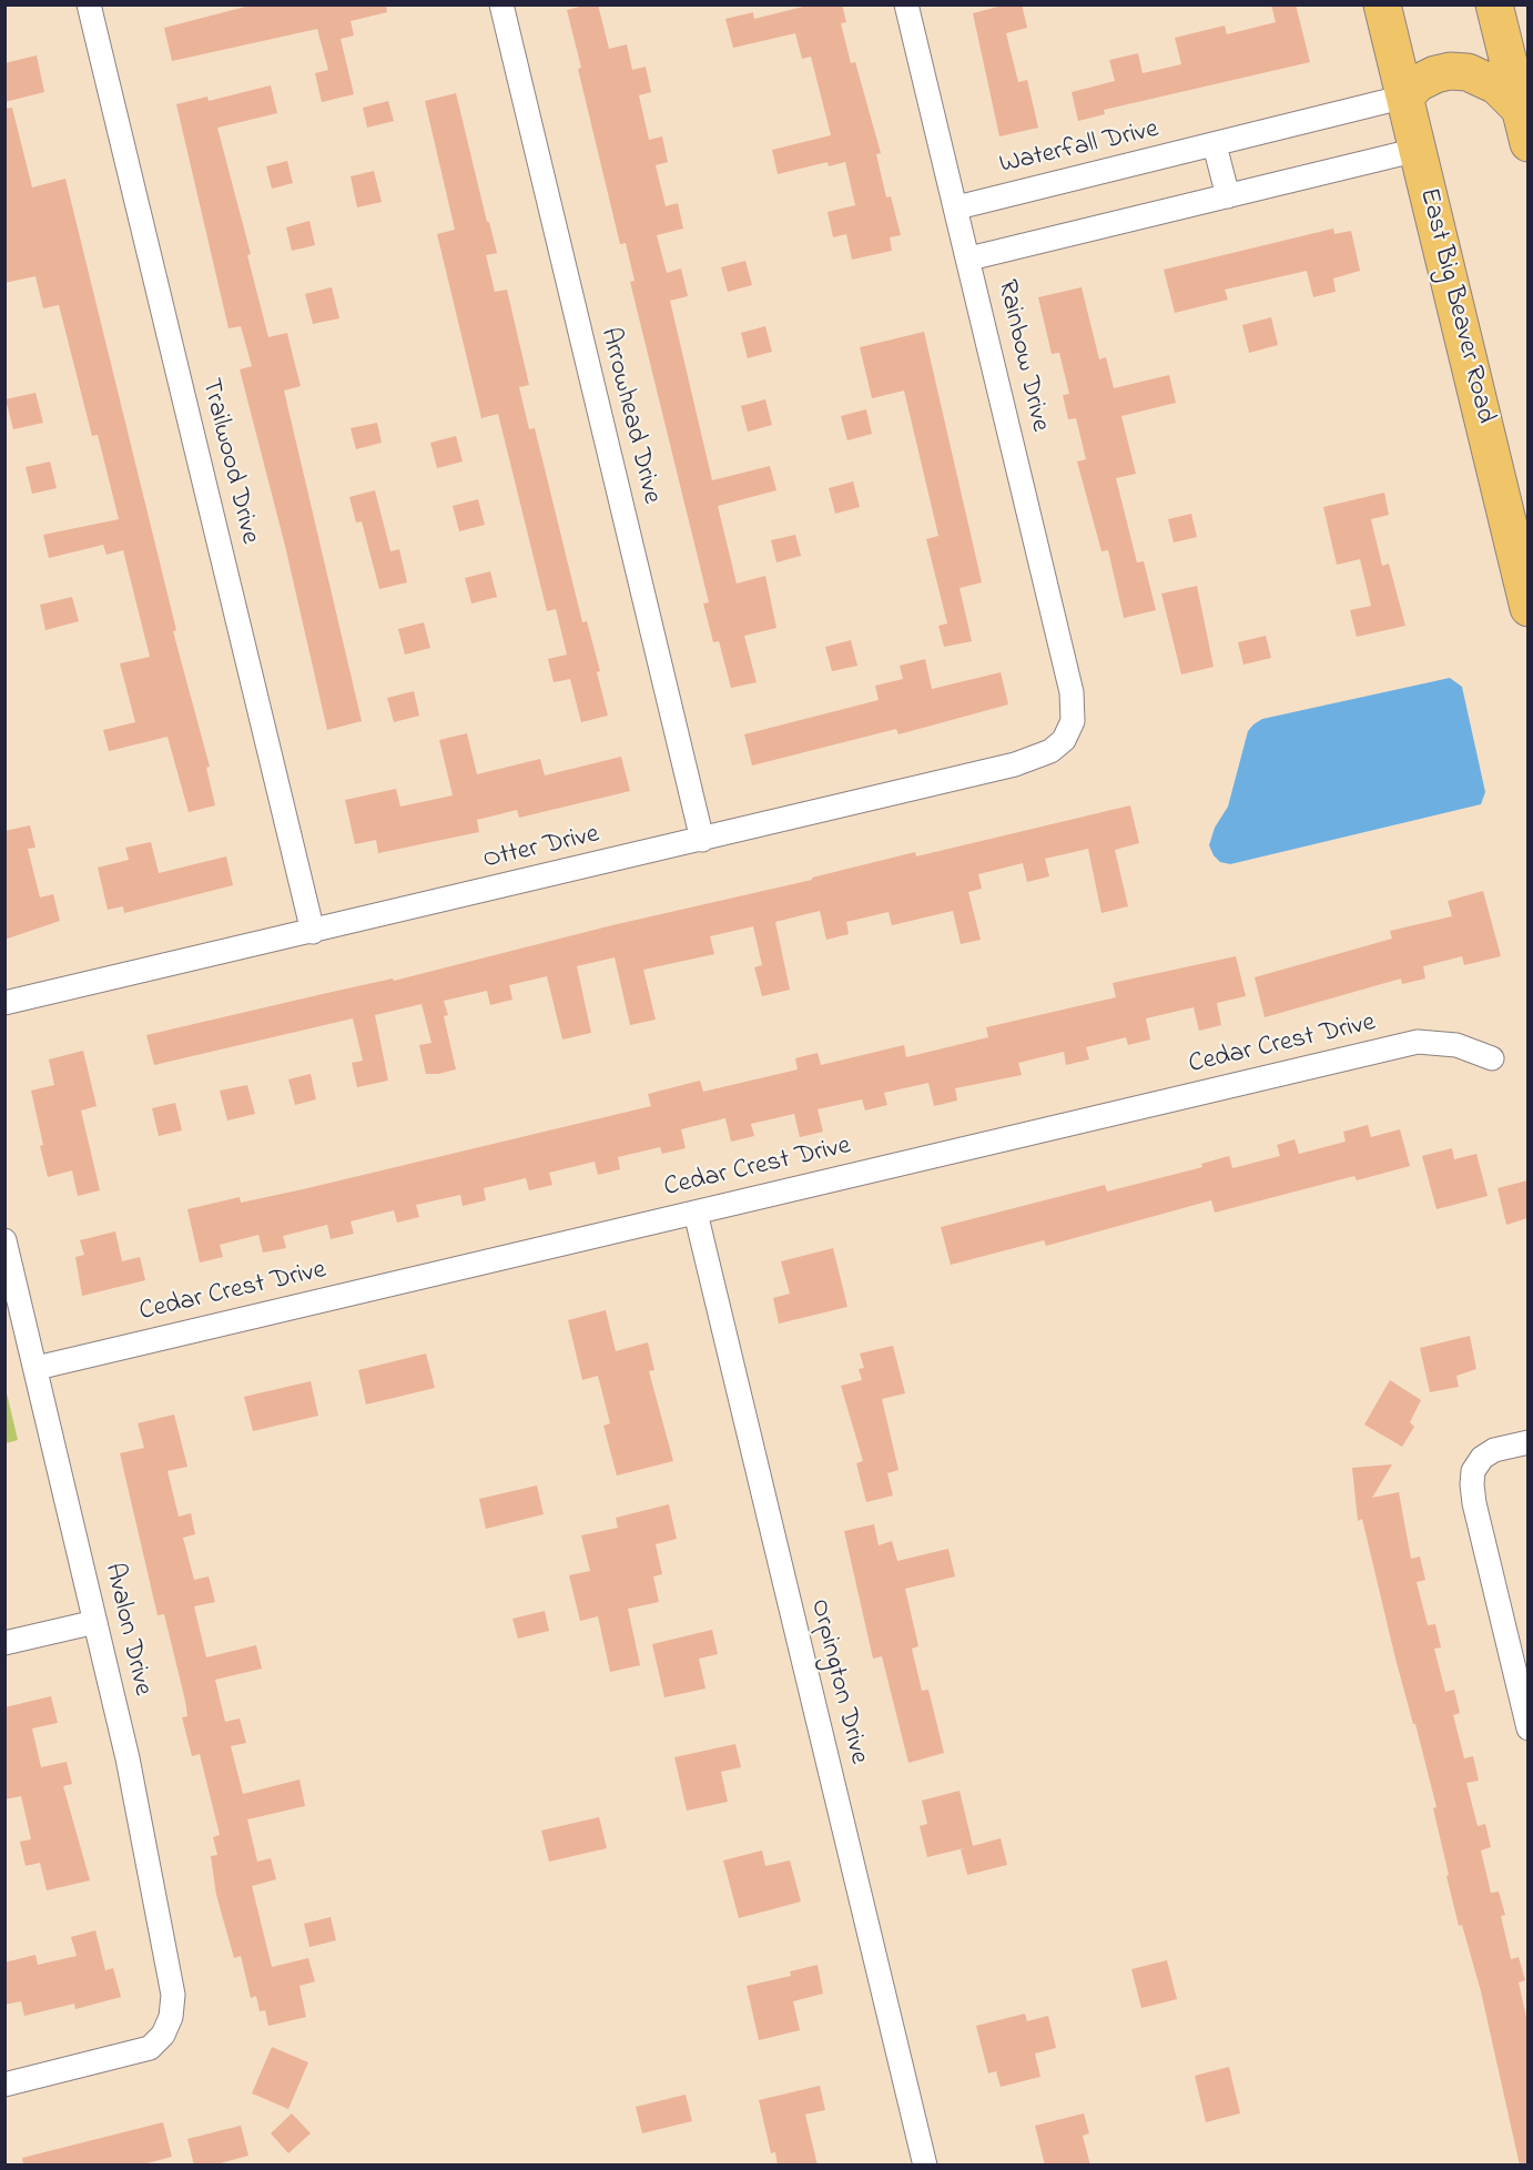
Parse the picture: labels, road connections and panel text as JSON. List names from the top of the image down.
{
  "streets": {
    "main road": ["East Big Beaver Road"],
    "street": [
      "Waterfall Drive",
      "Rainbow Drive",
      "Arrowhead Drive",
      "Trailwood Drive",
      "Otter Drive",
      "Cedar Crest Drive",
      "Avalon Drive",
      "Orpington Drive"
    ]
  },
  "crossings": [
    ["Waterfall Drive", "East Big Beaver Road"],
    ["Waterfall Drive", "Rainbow Drive"],
    ["Rainbow Drive", "Otter Drive"],
    ["Arrowhead Drive", "Otter Drive"],
    ["Trailwood Drive", "Otter Drive"],
    ["Cedar Crest Drive", "Avalon Drive"],
    ["Cedar Crest Drive", "Orpington Drive"]
  ]
}
